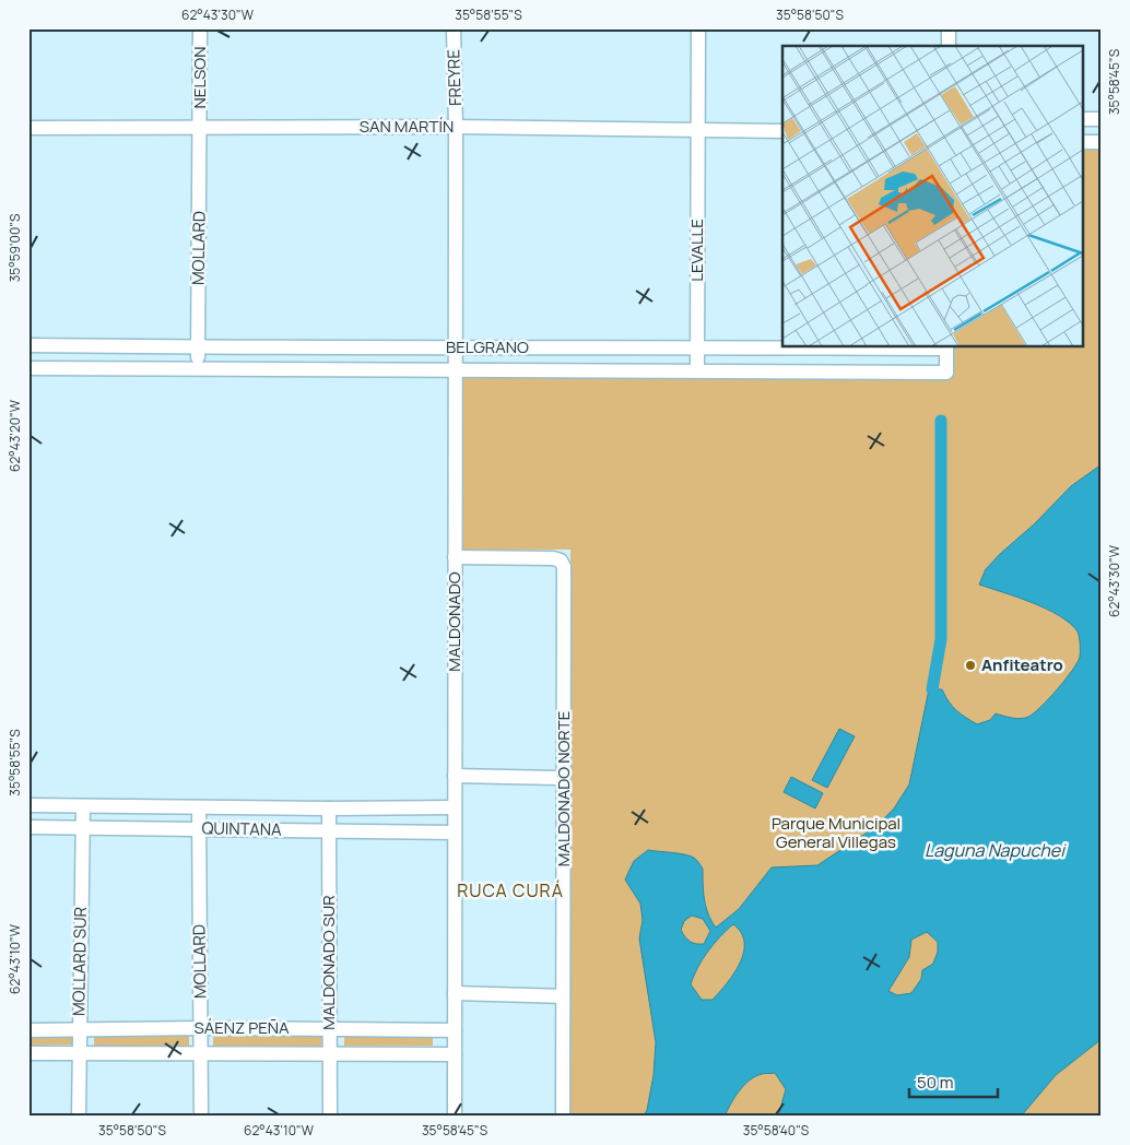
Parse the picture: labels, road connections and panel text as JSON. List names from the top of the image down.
{
  "streets": {
    "street": [
      "NELSON",
      "FREYRE",
      "SAN MARTÍN",
      "MOLLARD",
      "LEVALLE",
      "BELGRANO",
      "MALDONADO",
      "MALDONADO NORTE",
      "QUINTANA",
      "MOLLARD SUR",
      "MALDONADO SUR",
      "SÁENZ PEÑA"
    ]
  },
  "crossings": [
    ["NELSON", "SAN MARTÍN"],
    ["NELSON", "MOLLARD"],
    ["FREYRE", "SAN MARTÍN"],
    ["FREYRE", "MALDONADO"],
    ["SAN MARTÍN", "MOLLARD"],
    ["SAN MARTÍN", "LEVALLE"],
    ["SAN MARTÍN", "MALDONADO"],
    ["MOLLARD", "BELGRANO"],
    ["MOLLARD", "QUINTANA"],
    ["MOLLARD", "SÁENZ PEÑA"],
    ["LEVALLE", "BELGRANO"],
    ["BELGRANO", "MALDONADO"],
    ["MALDONADO", "MALDONADO NORTE"],
    ["MALDONADO", "QUINTANA"],
    ["MALDONADO", "SÁENZ PEÑA"],
    ["QUINTANA", "MOLLARD SUR"],
    ["QUINTANA", "MALDONADO SUR"],
    ["MOLLARD SUR", "SÁENZ PEÑA"],
    ["MALDONADO SUR", "SÁENZ PEÑA"]
  ],
  "districts": ["RUCA CURÁ"],
  "water": ["Laguna Napuchei"],
  "parks": ["Parque Municipal General Villegas"],
  "places": ["Anfiteatro"],
  "scale_bar": "50 m",
  "coordinates": [
    "62°43'30\"W",
    "35°58'55\"S",
    "35°58'50\"S",
    "35°58'45\"S",
    "35°59'00\"S",
    "62°43'20\"W",
    "62°43'10\"W",
    "35°58'40\"S"
  ]
}
